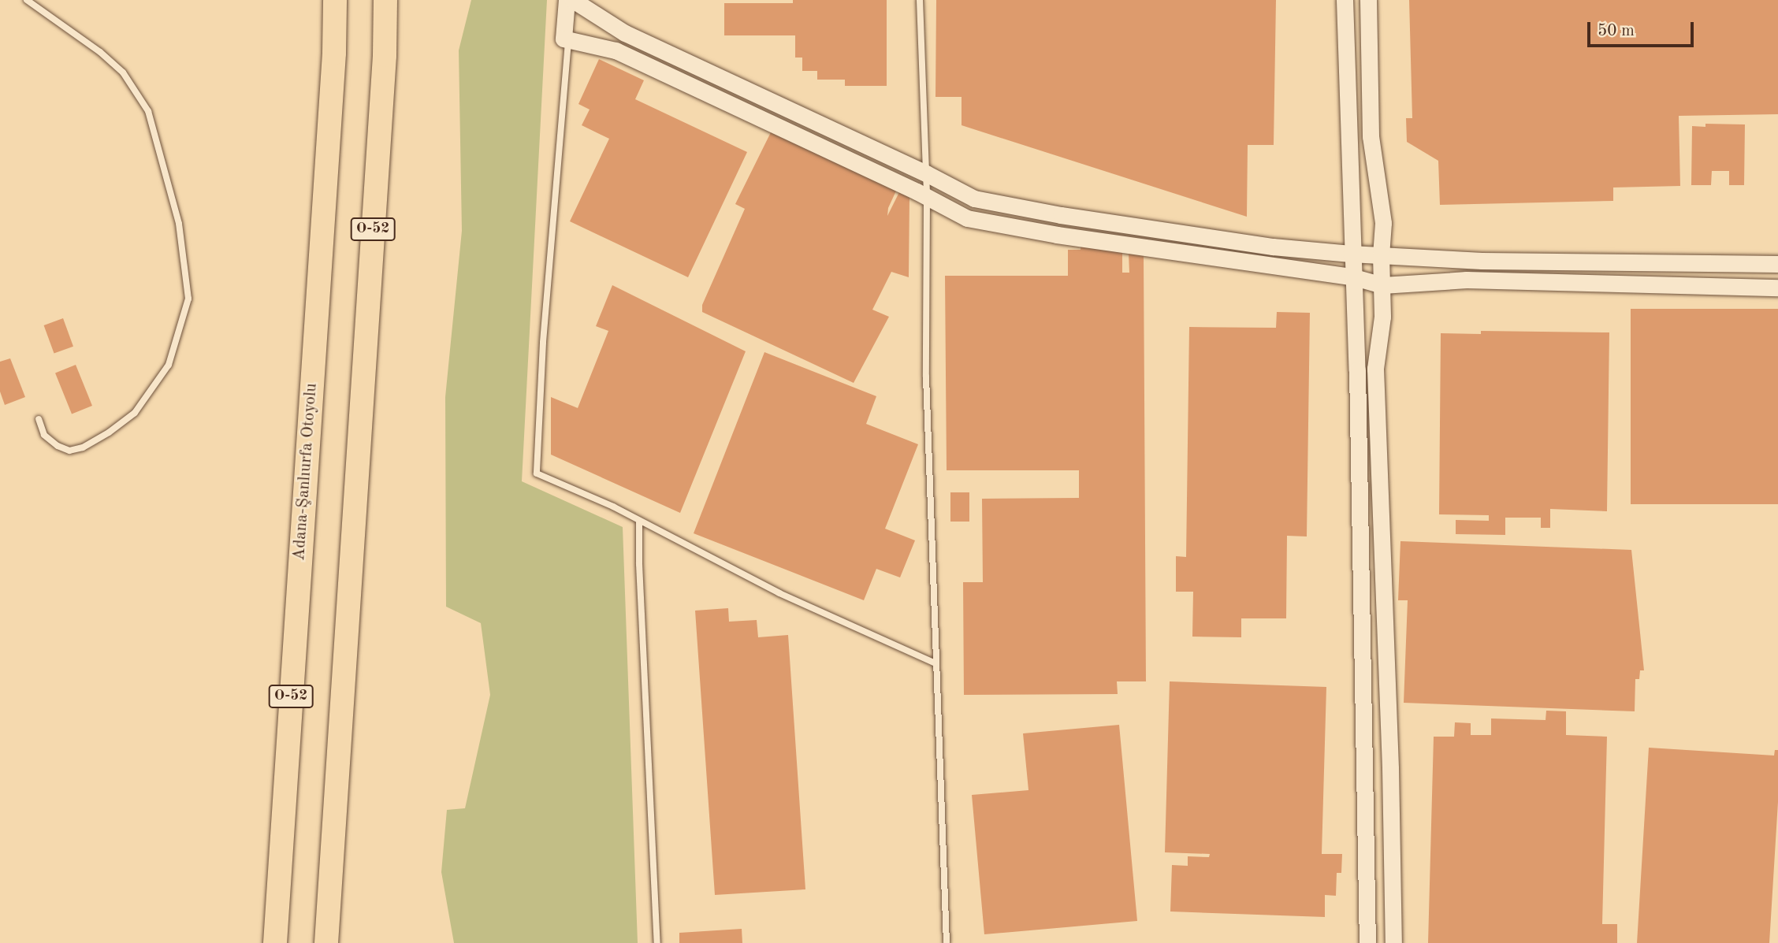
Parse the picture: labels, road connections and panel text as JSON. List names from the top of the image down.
{
  "streets": {
    "highway": ["O-52", "Adana-Şanlıurfa Otoyolu"]
  },
  "scale_bar": "50 m"
}
